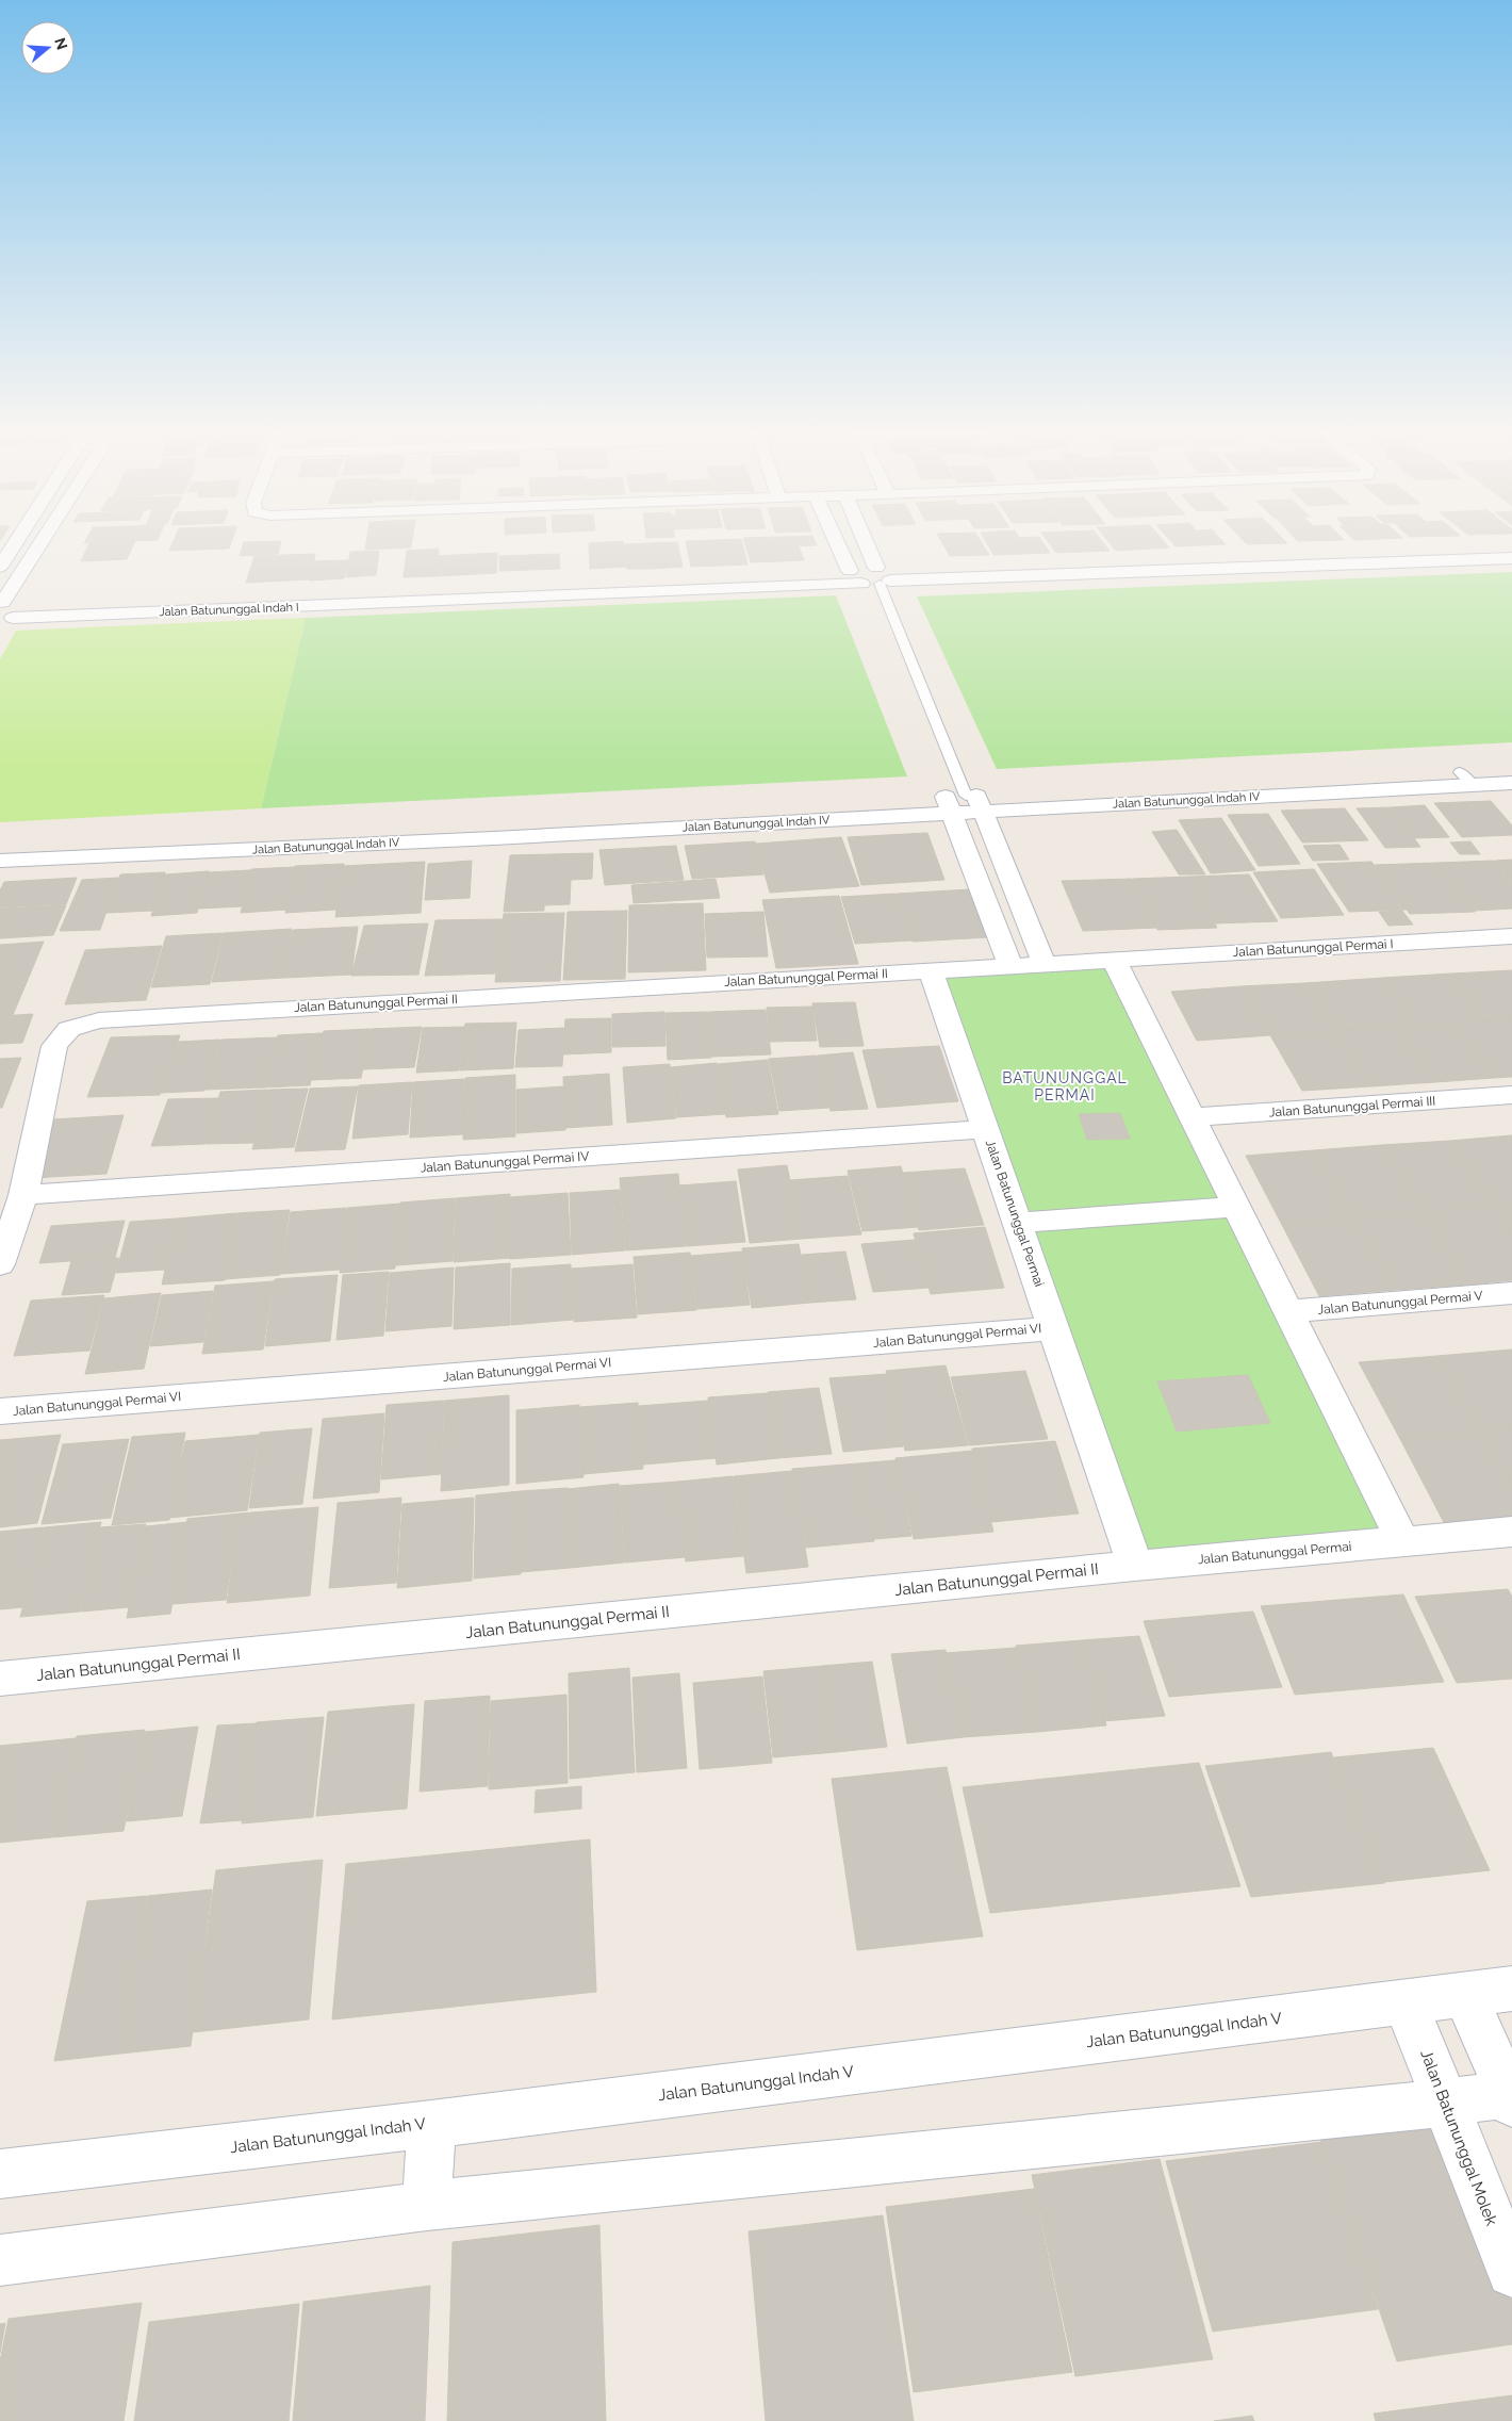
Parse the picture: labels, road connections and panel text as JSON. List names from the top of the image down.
{
  "streets": {
    "street": [
      "Jalan Batununggal Indah I",
      "Jalan Batununggal Indah IV",
      "Jalan Batununggal Permai I",
      "Jalan Batununggal Permai II",
      "Jalan Batununggal Permai III",
      "Jalan Batununggal Permai IV",
      "Jalan Batununggal Permai",
      "Jalan Batununggal Permai V",
      "Jalan Batununggal Permai VI",
      "Jalan Batununggal Indah V",
      "Jalan Batununggal Molek"
    ]
  },
  "crossings": [
    ["Jalan Batununggal Permai II", "Jalan Batununggal Permai IV"],
    ["Jalan Batununggal Permai II", "Jalan Batununggal Permai"],
    ["Jalan Batununggal Permai IV", "Jalan Batununggal Permai"],
    ["Jalan Batununggal Permai", "Jalan Batununggal Permai VI"],
    ["Jalan Batununggal Indah V", "Jalan Batununggal Molek"]
  ],
  "districts": ["BATUNUNGGAL PERMAI"],
  "north": "right"
}
